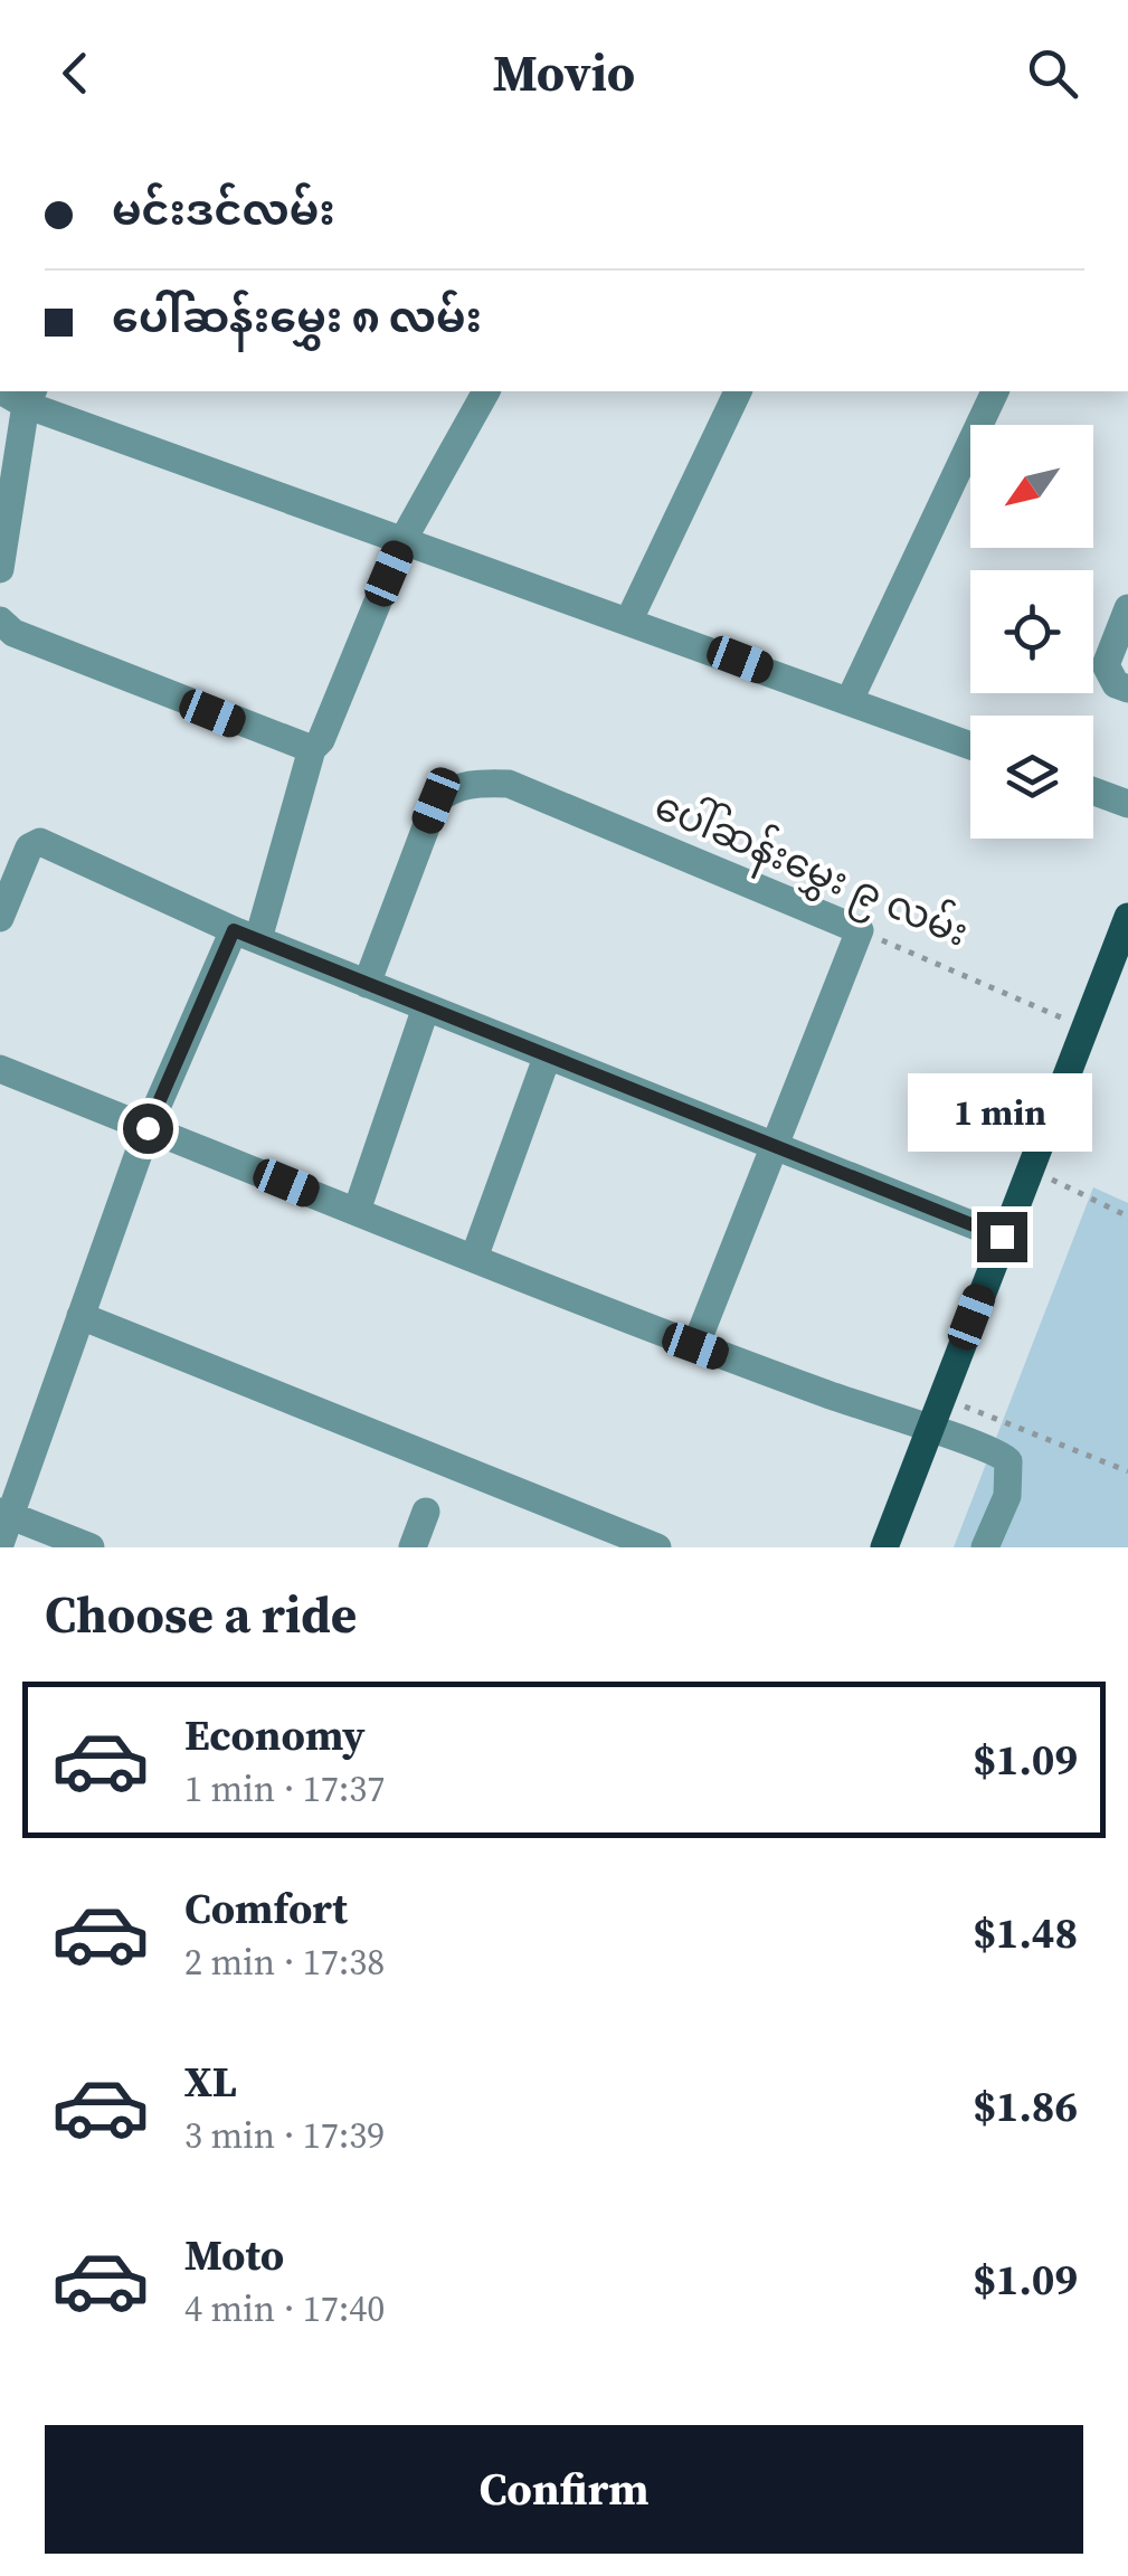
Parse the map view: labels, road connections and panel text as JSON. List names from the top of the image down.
{
  "streets": {
    "street": ["ပေါ်ဆန်းမွှေး ၉ လမ်း"]
  },
  "north": "bottom left",
  "page": {
    "header": "Movio",
    "banner": ["မင်းဒင်လမ်း", "ပေါ်ဆန်းမွှေး ၈ လမ်း"],
    "bubble": "1 min",
    "heading": "Choose a ride",
    "list": [
      {
        "name": "Economy",
        "note": "1 min · 17:37",
        "value": "$1.09"
      },
      {
        "name": "Comfort",
        "note": "2 min · 17:38",
        "value": "$1.48"
      },
      {
        "name": "XL",
        "note": "3 min · 17:39",
        "value": "$1.86"
      },
      {
        "name": "Moto",
        "note": "4 min · 17:40",
        "value": "$1.09"
      }
    ],
    "buttons": "Confirm"
  }
}
